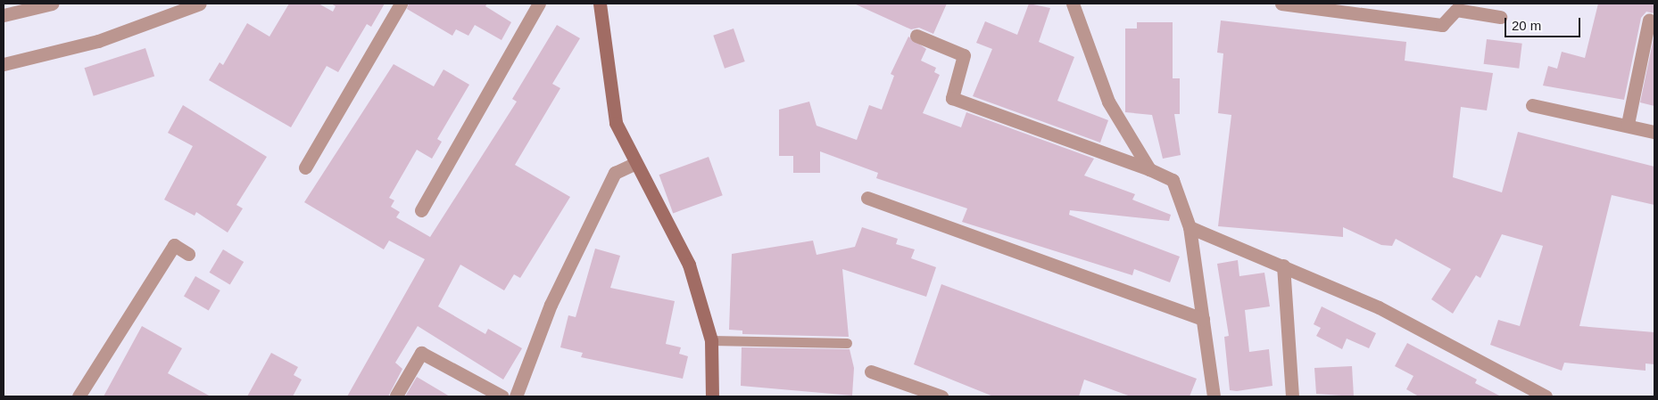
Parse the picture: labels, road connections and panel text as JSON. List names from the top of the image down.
{
  "scale_bar": "20 m"
}
